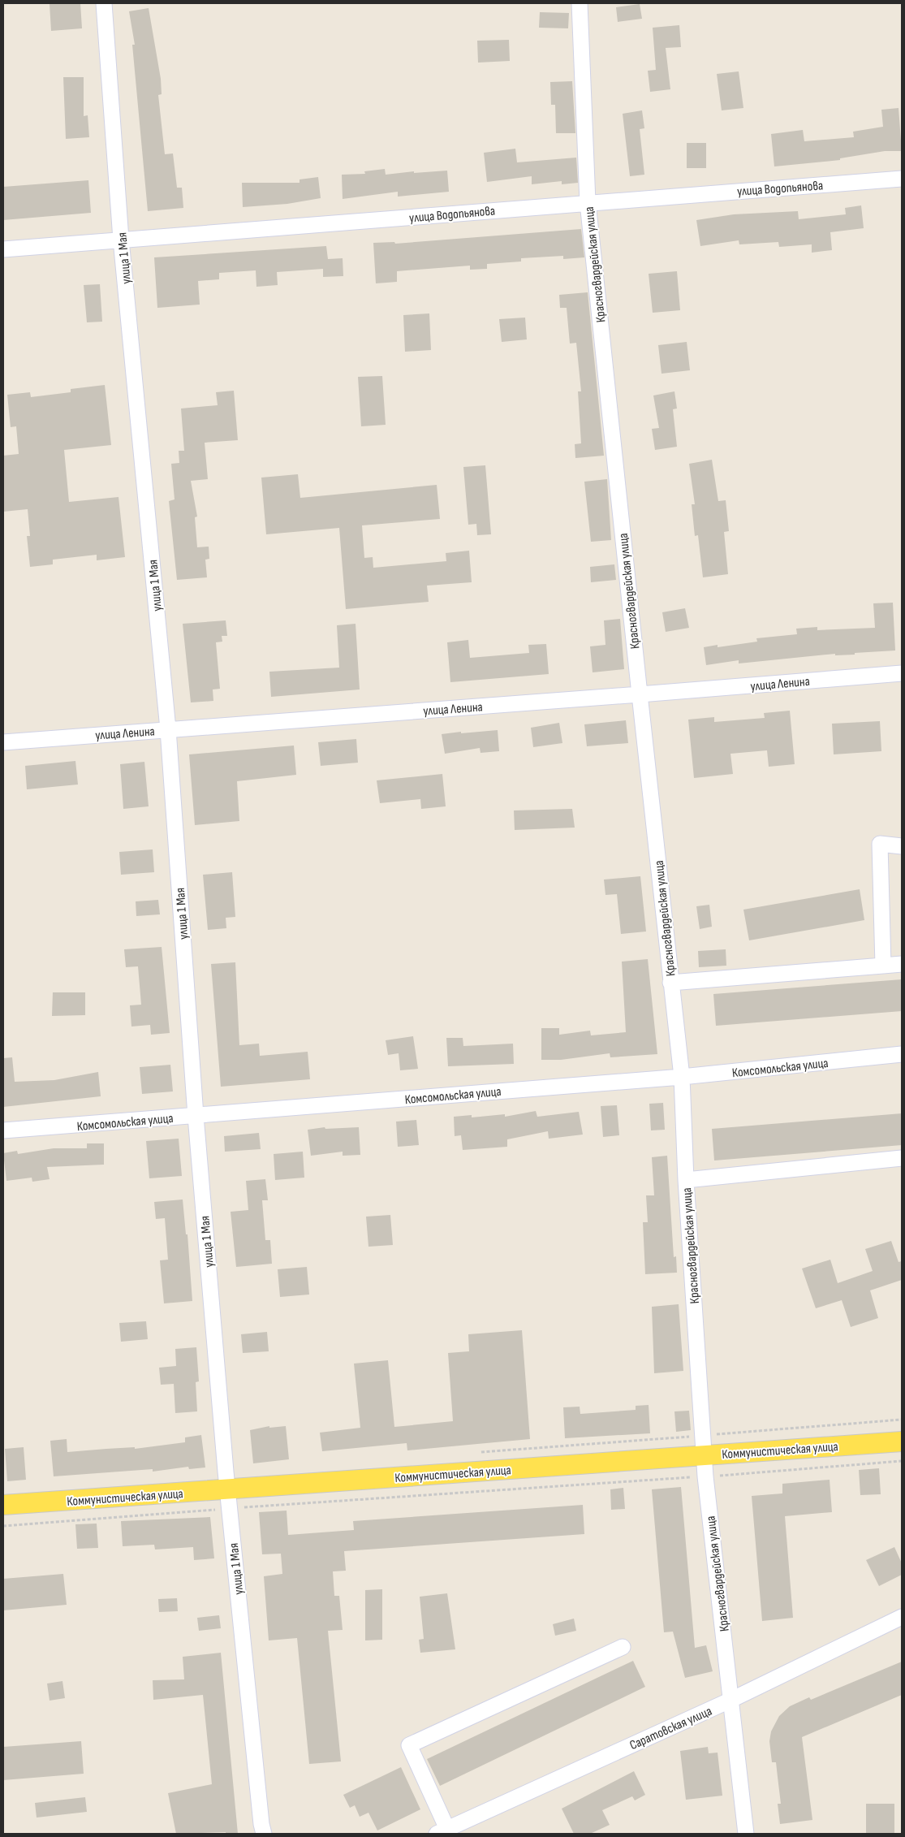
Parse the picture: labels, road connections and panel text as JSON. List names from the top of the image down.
{
  "streets": {
    "main road": ["Коммунистическая улица"],
    "street": [
      "улица Водопьянова",
      "улица 1 Мая",
      "Красногвардейская улица",
      "улица Ленина",
      "Комсомольская улица",
      "Саратовская улица"
    ]
  },
  "crossings": [
    ["улица Водопьянова", "улица 1 Мая"],
    ["улица Водопьянова", "Красногвардейская улица"],
    ["улица 1 Мая", "улица Ленина"],
    ["улица 1 Мая", "Комсомольская улица"],
    ["улица 1 Мая", "Коммунистическая улица"],
    ["Красногвардейская улица", "улица Ленина"],
    ["Красногвардейская улица", "Комсомольская улица"],
    ["Красногвардейская улица", "Коммунистическая улица"],
    ["Красногвардейская улица", "Саратовская улица"]
  ]
}
